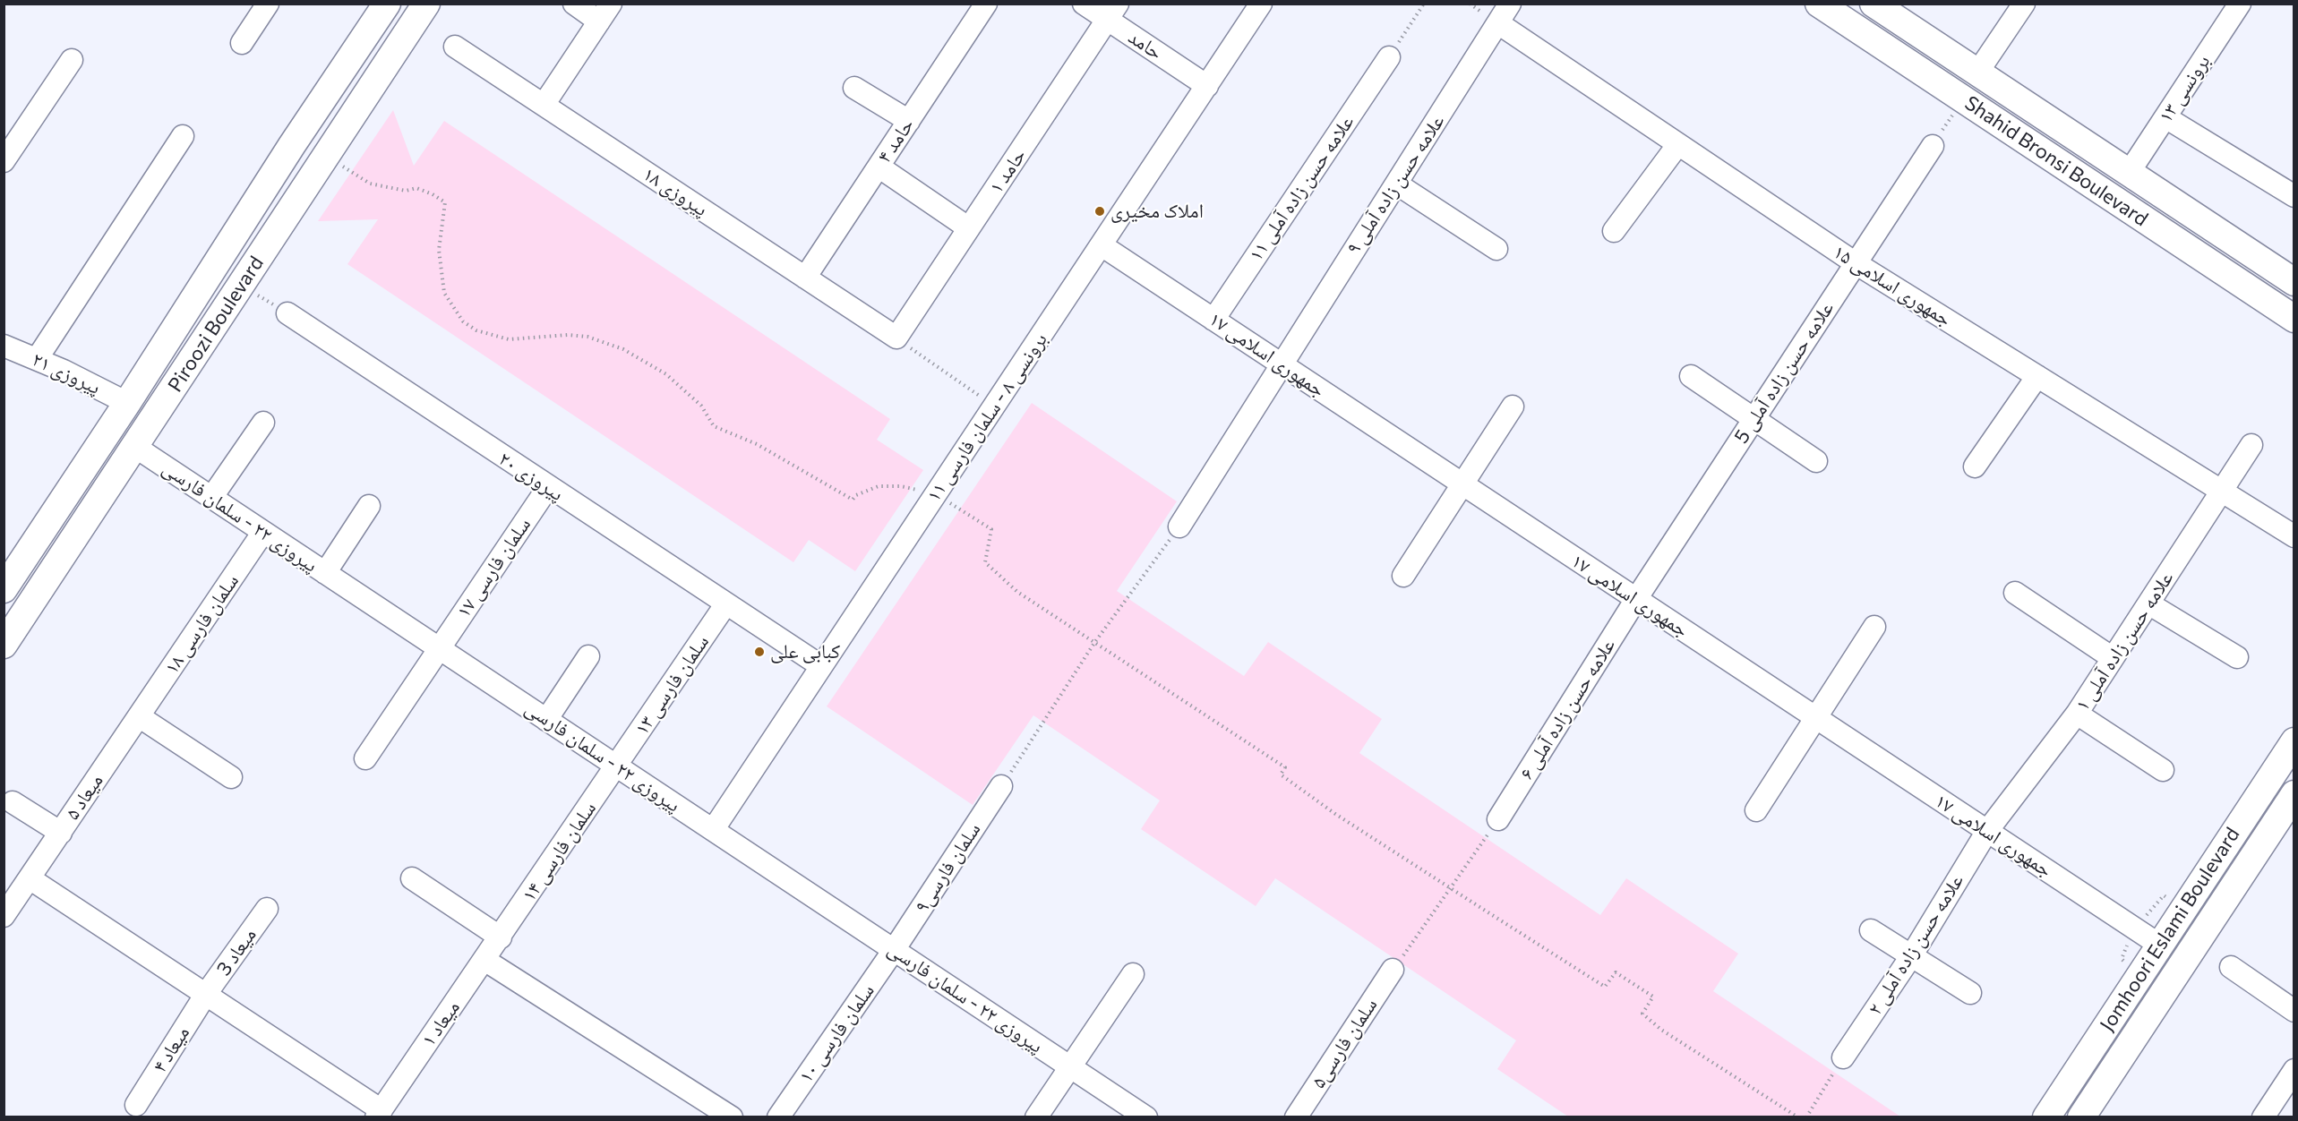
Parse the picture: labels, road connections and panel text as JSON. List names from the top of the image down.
{
  "streets": {
    "street": [
      "حامد",
      "برونسی ۱۳",
      "حامد ۴",
      "Shahid Bronsi Boulevard",
      "حامد ۱",
      "علامه حسن زاده آملی ۹",
      "علامه حسن زاده آملی ۱۱",
      "پیروزی ۱۸",
      "جمهوری اسلامی ۱۵",
      "Piroozi Boulevard",
      "جمهوری اسلامی ۱۷",
      "علامه حسن زاده آملی 5",
      "پیروزی ۲۱",
      "برونسی ۸ - سلمان فارسی ۱۱",
      "پیروزی ۲۰",
      "پیروزی ۲۲ - سلمان فارسی",
      "سلمان فارسی ۱۷",
      "سلمان فارسی ۱۸",
      "علامه حسن زاده آملی ۱",
      "سلمان فارسی ۱۳",
      "علامه حسن زاده آملی ۶",
      "میعاد ۵",
      "سلمان فارسی ۱۴",
      "سلمان فارسی۹",
      "Jomhoori Eslami Boulevard",
      "علامه حسن زاده آملی ۲",
      "میعاد 3",
      "میعاد ۱",
      "سلمان فارسی ۱۰",
      "سلمان فارسی۵",
      "میعاد ۴"
    ]
  },
  "crossings": [
    ["حامد", "حامد ۱"],
    ["حامد", "برونسی ۸ - سلمان فارسی ۱۱"],
    ["برونسی ۱۳", "Shahid Bronsi Boulevard"],
    ["حامد ۴", "پیروزی ۱۸"],
    ["حامد ۱", "پیروزی ۱۸"],
    ["علامه حسن زاده آملی ۹", "جمهوری اسلامی ۱۵"],
    ["علامه حسن زاده آملی ۹", "جمهوری اسلامی ۱۷"],
    ["علامه حسن زاده آملی ۱۱", "جمهوری اسلامی ۱۷"],
    ["جمهوری اسلامی ۱۵", "علامه حسن زاده آملی 5"],
    ["جمهوری اسلامی ۱۵", "علامه حسن زاده آملی ۱"],
    ["Piroozi Boulevard", "پیروزی ۲۱"],
    ["Piroozi Boulevard", "پیروزی ۲۲ - سلمان فارسی"],
    ["جمهوری اسلامی ۱۷", "علامه حسن زاده آملی 5"],
    ["جمهوری اسلامی ۱۷", "برونسی ۸ - سلمان فارسی ۱۱"],
    ["جمهوری اسلامی ۱۷", "علامه حسن زاده آملی ۱"],
    ["جمهوری اسلامی ۱۷", "علامه حسن زاده آملی ۶"],
    ["جمهوری اسلامی ۱۷", "Jomhoori Eslami Boulevard"],
    ["جمهوری اسلامی ۱۷", "علامه حسن زاده آملی ۲"],
    ["علامه حسن زاده آملی 5", "علامه حسن زاده آملی ۶"],
    ["برونسی ۸ - سلمان فارسی ۱۱", "پیروزی ۲۰"],
    ["برونسی ۸ - سلمان فارسی ۱۱", "پیروزی ۲۲ - سلمان فارسی"],
    ["پیروزی ۲۰", "سلمان فارسی ۱۷"],
    ["پیروزی ۲۰", "سلمان فارسی ۱۳"],
    ["پیروزی ۲۲ - سلمان فارسی", "سلمان فارسی ۱۷"],
    ["پیروزی ۲۲ - سلمان فارسی", "سلمان فارسی ۱۸"],
    ["پیروزی ۲۲ - سلمان فارسی", "سلمان فارسی ۱۳"],
    ["پیروزی ۲۲ - سلمان فارسی", "سلمان فارسی ۱۴"],
    ["پیروزی ۲۲ - سلمان فارسی", "سلمان فارسی۹"],
    ["پیروزی ۲۲ - سلمان فارسی", "سلمان فارسی ۱۰"],
    ["سلمان فارسی ۱۸", "میعاد ۵"],
    ["علامه حسن زاده آملی ۱", "علامه حسن زاده آملی ۲"],
    ["سلمان فارسی ۱۳", "سلمان فارسی ۱۴"],
    ["سلمان فارسی ۱۴", "میعاد ۱"],
    ["سلمان فارسی۹", "سلمان فارسی ۱۰"],
    ["میعاد 3", "میعاد ۴"]
  ],
  "places": ["املاک مخیری", "کبابی علی"]
}
